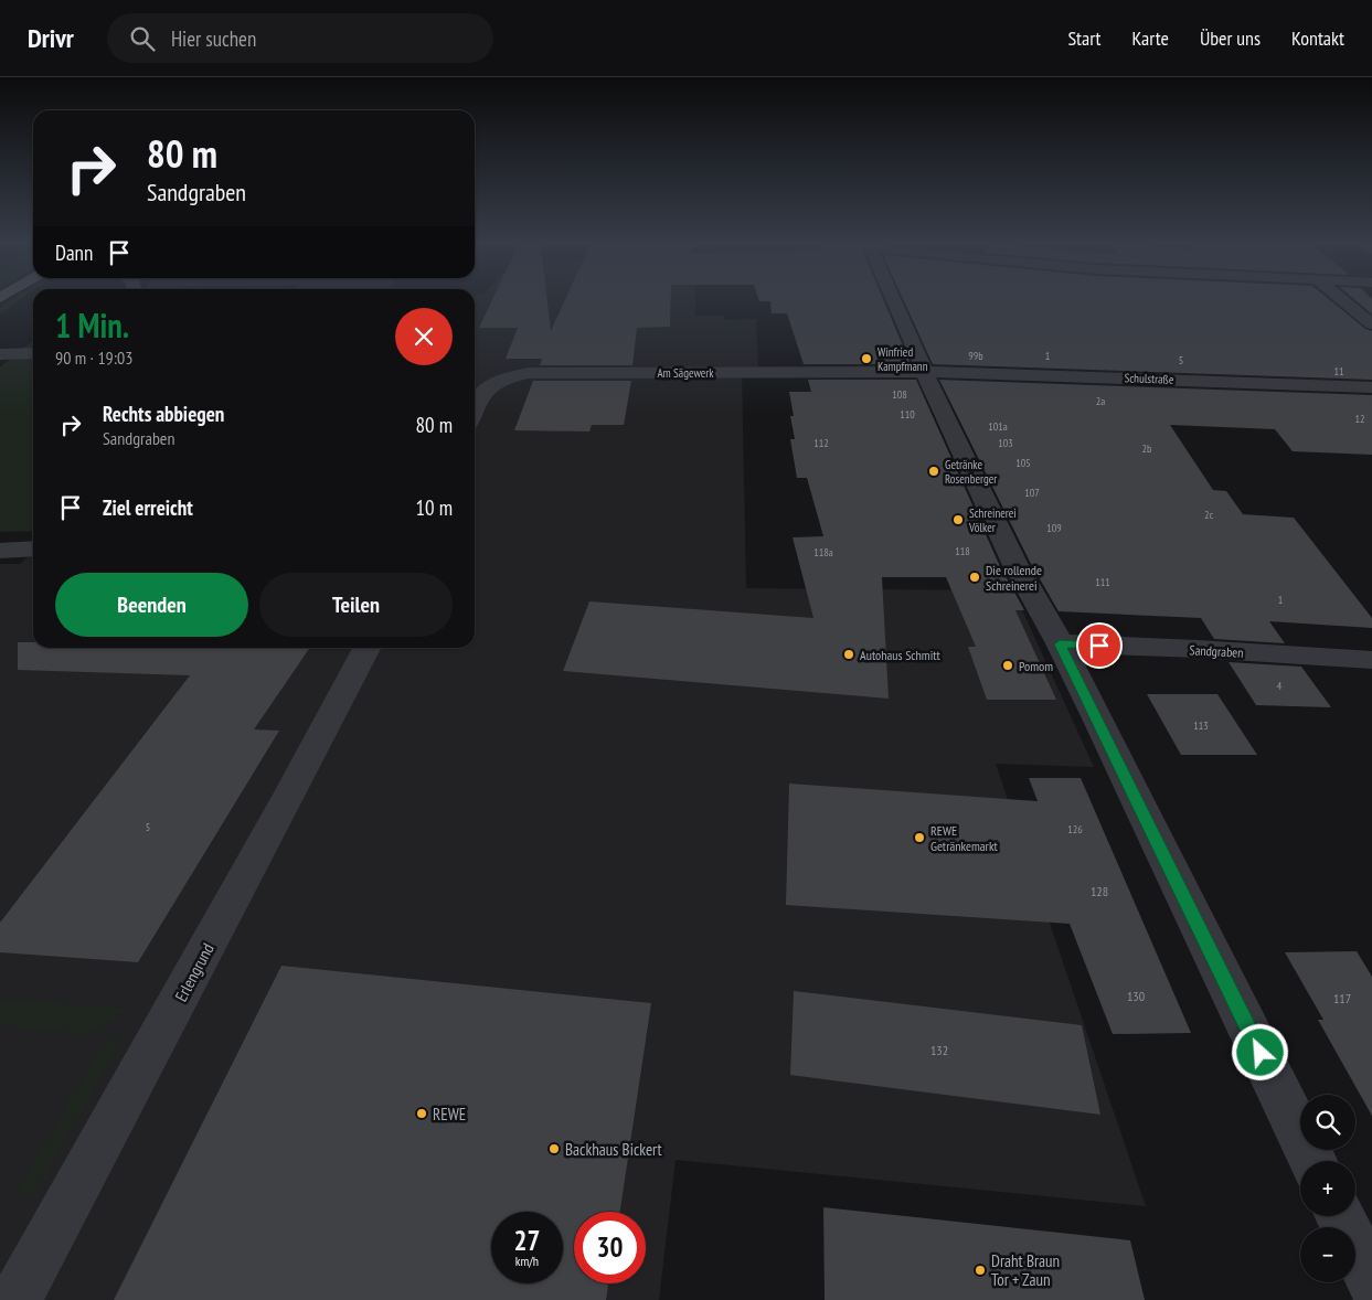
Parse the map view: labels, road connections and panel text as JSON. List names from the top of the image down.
{
  "streets": {
    "street": [
      "Am Sägewerk",
      "Schulstraße",
      "Sandgraben",
      "Erlengrund"
    ]
  },
  "crossings": [
    ["Am Sägewerk", "Schulstraße"]
  ],
  "places": [
    "Winfried Kampfmann",
    "Getränke Rosenberger",
    "Schreinerei Völker",
    "Die rollende Schreinerei",
    "Autohaus Schmitt",
    "Pomom",
    "REWE Getränkemarkt",
    "REWE",
    "Backhaus Bickert",
    "Draht Braun Tor + Zaun"
  ],
  "house_numbers": [
    "99b",
    "1",
    "5",
    "11",
    "108",
    "2a",
    "110",
    "12",
    "101a",
    "112",
    "103",
    "2b",
    "105",
    "107",
    "2c",
    "109",
    "118",
    "118a",
    "111",
    "1",
    "4",
    "113",
    "5",
    "126",
    "128",
    "130",
    "117",
    "132"
  ],
  "page": {
    "header": "Drivr",
    "search": "Hier suchen",
    "nav": [
      "Start",
      "Karte",
      "Über uns",
      "Kontakt"
    ],
    "turn": ["80 m", "Sandgraben"],
    "then": "Dann",
    "heading": ["1 Min.", "90 m · 19:03"],
    "list": [
      {
        "name": "Rechts abbiegen",
        "note": "Sandgraben",
        "value": "80 m"
      },
      {
        "name": "Ziel erreicht",
        "value": "10 m"
      }
    ],
    "buttons": ["Beenden", "Teilen"],
    "map_buttons": ["+", "−"],
    "speed": "27 km/h",
    "limit": "30"
  }
}
